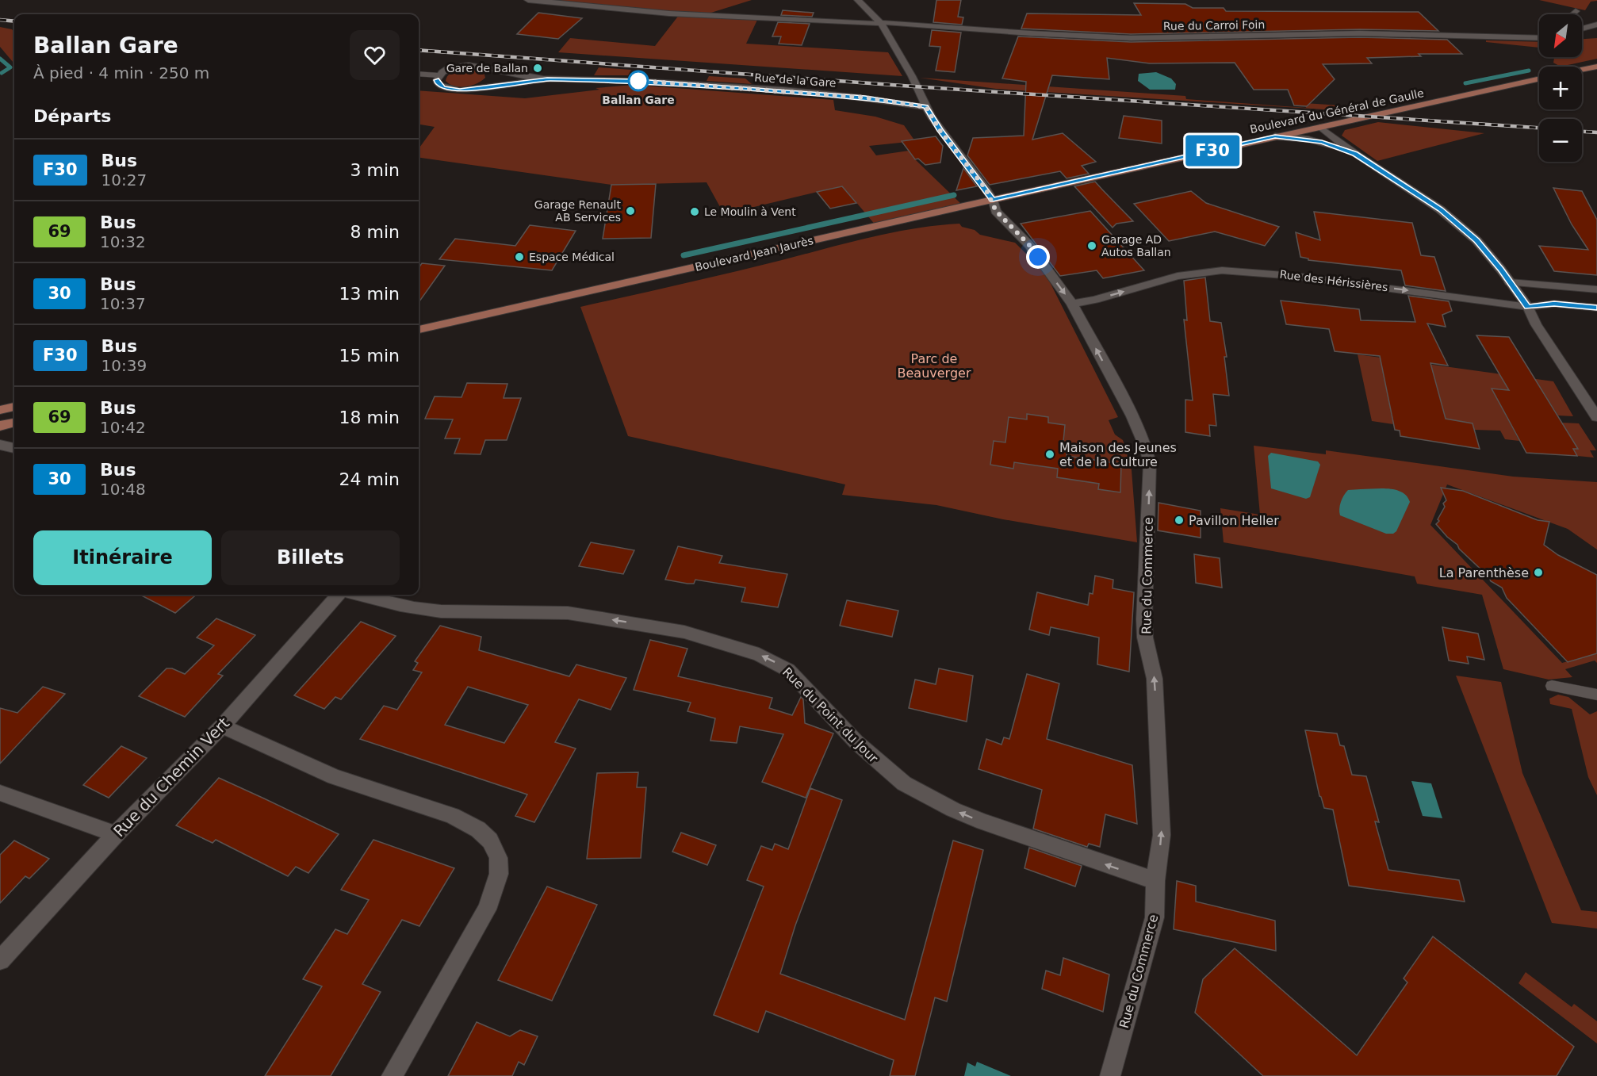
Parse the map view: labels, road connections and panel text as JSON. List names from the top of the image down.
{
  "streets": {
    "main road": ["Boulevard du Général de Gaulle", "Boulevard Jean Jaurès"],
    "street": [
      "Rue du Carroi Foin",
      "Rue de la Gare",
      "Rue des Hérissières",
      "Rue du Commerce",
      "Rue du Point du Jour",
      "Rue du Chemin Vert"
    ]
  },
  "crossings": [
    ["Boulevard du Général de Gaulle", "Boulevard Jean Jaurès"],
    ["Boulevard du Général de Gaulle", "Rue du Commerce"],
    ["Boulevard Jean Jaurès", "Rue du Commerce"],
    ["Rue des Hérissières", "Rue du Commerce"],
    ["Rue du Commerce", "Rue du Point du Jour"]
  ],
  "one_way": ["Rue des Hérissières", "Rue du Point du Jour"],
  "parks": ["Parc de Beauverger"],
  "places": [
    "Gare de Ballan",
    "Ballan Gare",
    "Garage Renault AB Services",
    "Le Moulin à Vent",
    "Garage AD Autos Ballan",
    "Espace Médical",
    "Maison des Jeunes et de la Culture",
    "Pavillon Heller",
    "La Parenthèse"
  ],
  "lines": ["bus line F30"],
  "north": "bottom left",
  "page": {
    "on_map": "F30",
    "map_buttons": ["+", "−"],
    "heading": [
      ["Ballan Gare", "À pied · 4 min · 250 m"],
      "Départs"
    ],
    "list": [
      {
        "mark": "F30",
        "name": "Bus",
        "note": "10:27",
        "value": "3 min"
      },
      {
        "mark": "69",
        "name": "Bus",
        "note": "10:32",
        "value": "8 min"
      },
      {
        "mark": "30",
        "name": "Bus",
        "note": "10:37",
        "value": "13 min"
      },
      {
        "mark": "F30",
        "name": "Bus",
        "note": "10:39",
        "value": "15 min"
      },
      {
        "mark": "69",
        "name": "Bus",
        "note": "10:42",
        "value": "18 min"
      },
      {
        "mark": "30",
        "name": "Bus",
        "note": "10:48",
        "value": "24 min"
      }
    ],
    "buttons": ["Itinéraire", "Billets"]
  }
}
